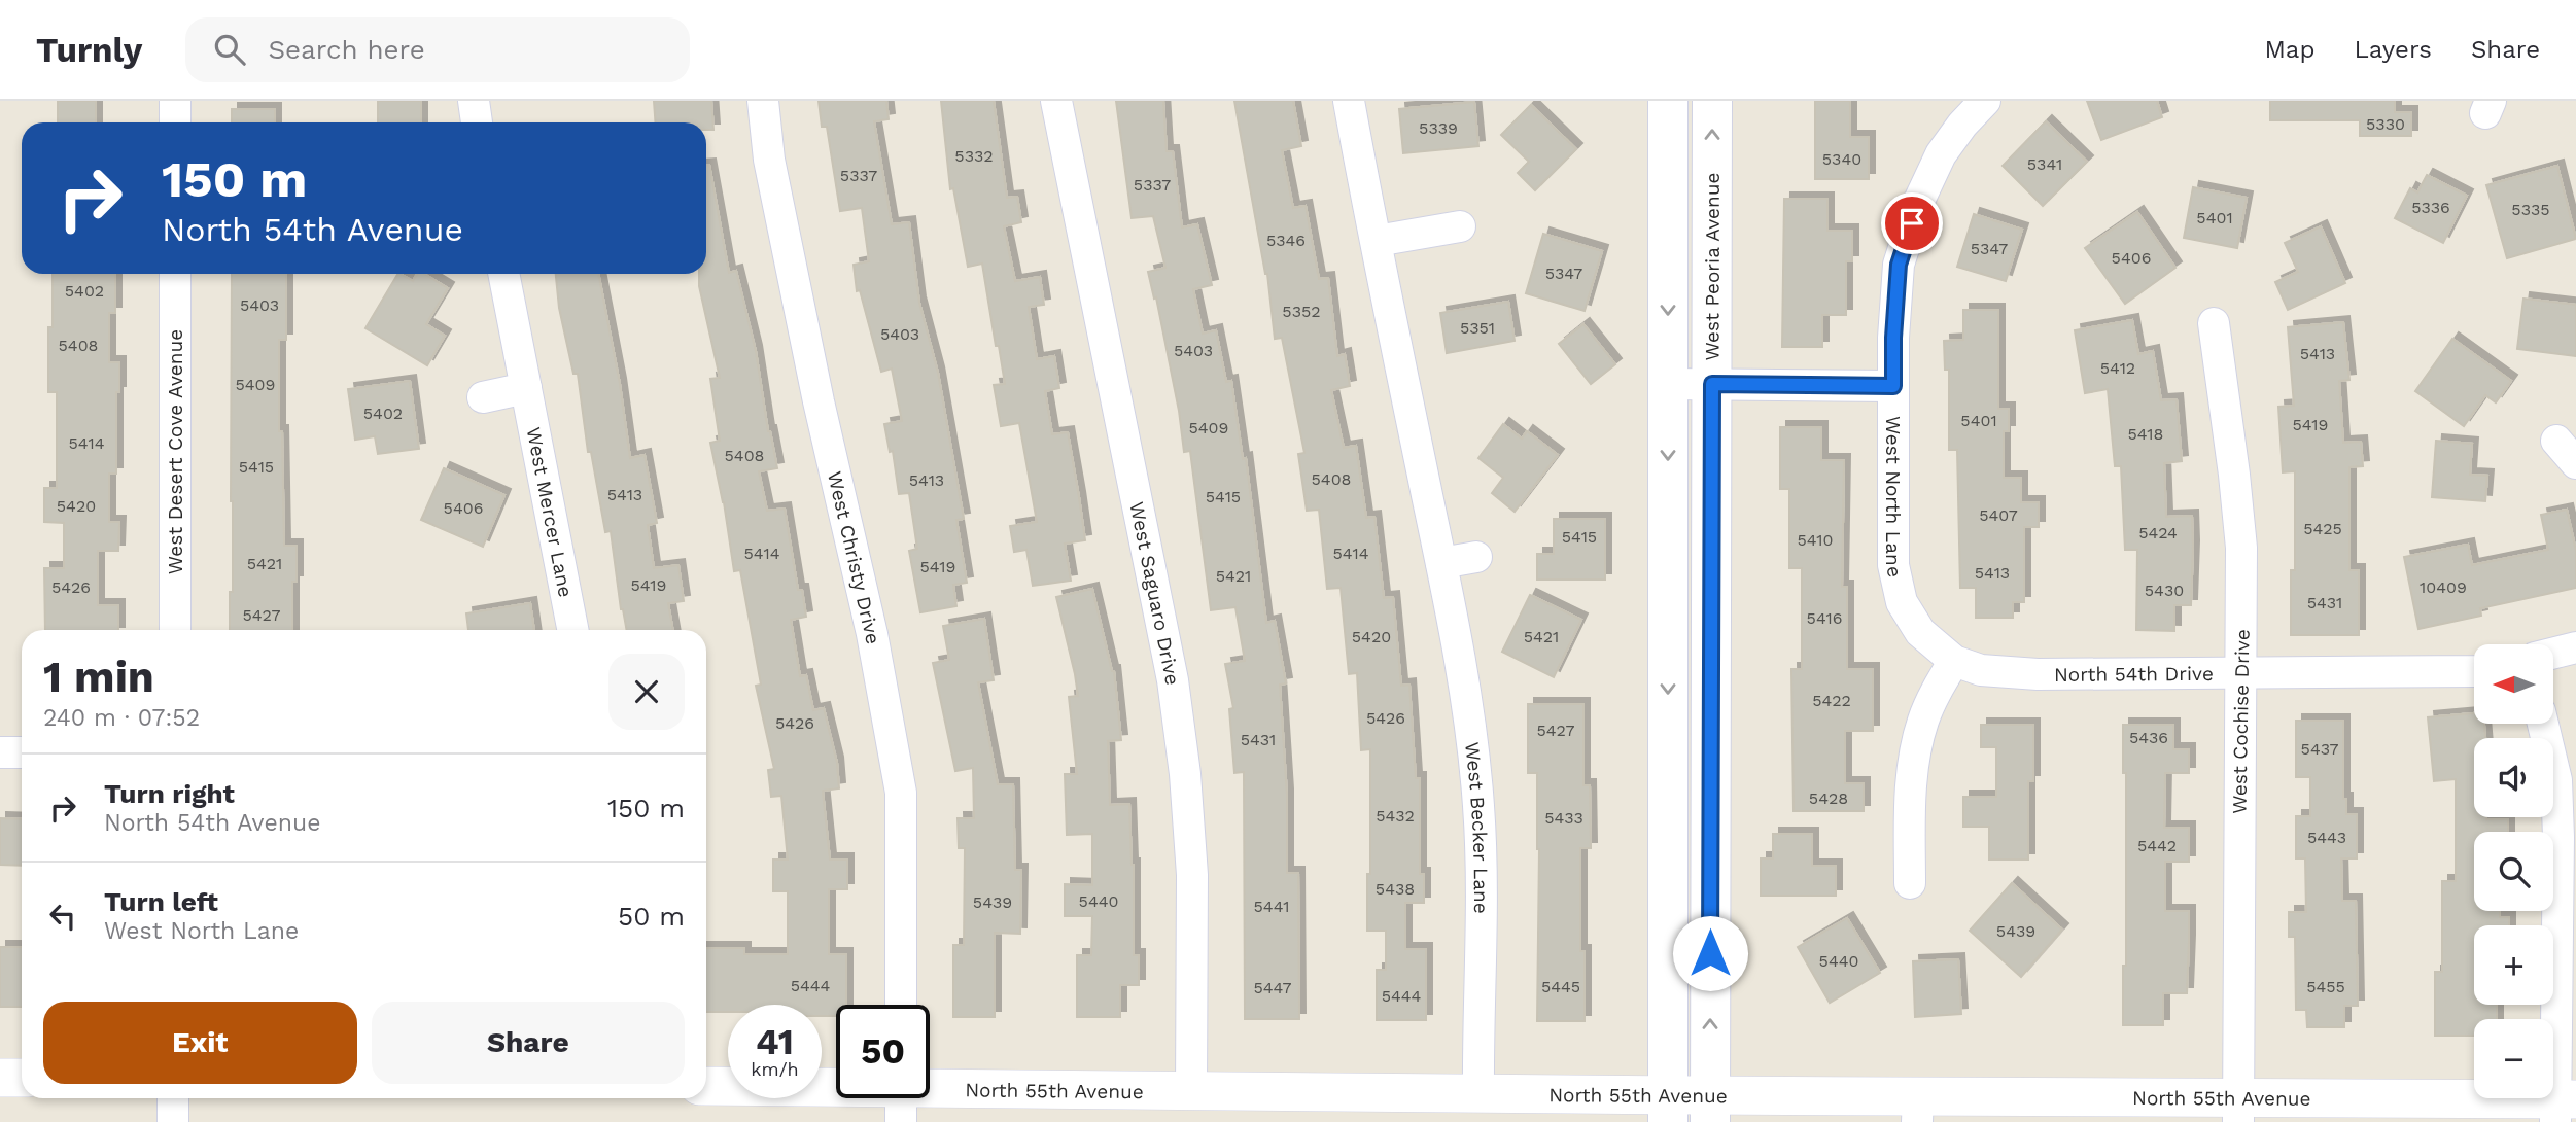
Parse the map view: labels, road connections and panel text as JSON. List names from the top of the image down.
{
  "streets": {
    "main road": ["West Peoria Avenue"],
    "street": [
      "West Desert Cove Avenue",
      "West North Lane",
      "West Mercer Lane",
      "West Christy Drive",
      "West Saguaro Drive",
      "North 54th Drive",
      "West Cochise Drive",
      "West Becker Lane",
      "North 55th Avenue"
    ]
  },
  "crossings": [
    ["West Peoria Avenue", "North 55th Avenue"],
    ["West North Lane", "North 54th Drive"],
    ["West Saguaro Drive", "North 55th Avenue"],
    ["North 54th Drive", "West Cochise Drive"],
    ["West Cochise Drive", "North 55th Avenue"],
    ["West Becker Lane", "North 55th Avenue"]
  ],
  "house_numbers": [
    "5330",
    "5339",
    "5332",
    "5340",
    "5341",
    "5337",
    "5337",
    "5336",
    "5335",
    "5401",
    "5346",
    "5347",
    "5406",
    "5347",
    "5402",
    "5403",
    "5352",
    "5351",
    "5403",
    "5408",
    "5403",
    "5413",
    "5412",
    "5409",
    "5402",
    "5401",
    "5419",
    "5409",
    "5418",
    "5414",
    "5408",
    "5415",
    "5408",
    "5413",
    "5413",
    "5415",
    "5420",
    "5406",
    "5407",
    "5425",
    "5424",
    "5415",
    "5410",
    "5414",
    "5414",
    "5421",
    "5419",
    "5413",
    "5421",
    "5419",
    "5426",
    "10409",
    "5430",
    "5431",
    "5427",
    "5416",
    "5420",
    "5421",
    "5422",
    "5426",
    "5426",
    "5427",
    "5436",
    "5431",
    "5437",
    "5428",
    "5432",
    "5433",
    "5443",
    "5442",
    "5438",
    "5440",
    "5439",
    "5441",
    "5439",
    "5440",
    "5444",
    "5445",
    "5455",
    "5447",
    "5444"
  ],
  "north": "left",
  "page": {
    "header": "Turnly",
    "search": "Search here",
    "nav": ["Map", "Layers", "Share"],
    "turn": ["150 m", "North 54th Avenue"],
    "heading": ["1 min", "240 m · 07:52"],
    "map_buttons": ["+", "−"],
    "list": [
      {
        "name": "Turn right",
        "note": "North 54th Avenue",
        "value": "150 m"
      },
      {
        "name": "Turn left",
        "note": "West North Lane",
        "value": "50 m"
      }
    ],
    "buttons": ["Exit", "Share"],
    "speed": "41 km/h",
    "limit": "50"
  }
}
